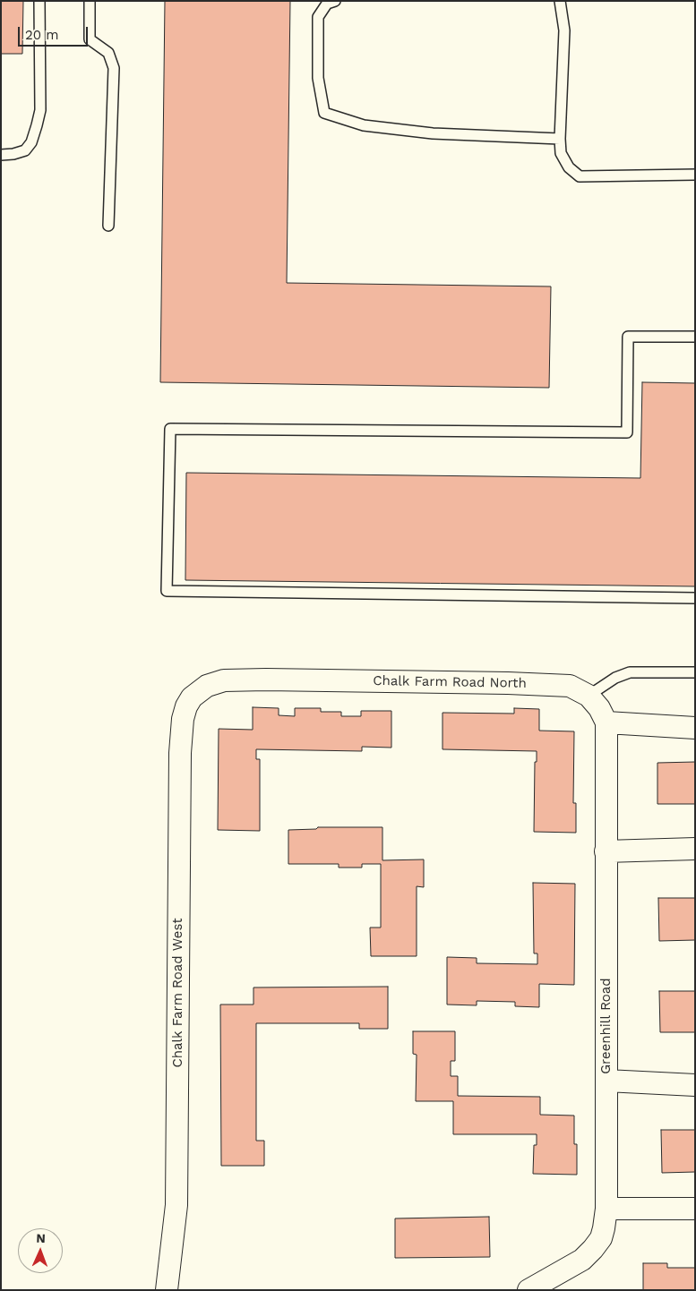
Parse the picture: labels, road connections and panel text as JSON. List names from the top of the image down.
{
  "streets": {
    "street": ["Chalk Farm Road North", "Chalk Farm Road West", "Greenhill Road"]
  },
  "crossings": [
    ["Chalk Farm Road North", "Chalk Farm Road West"],
    ["Chalk Farm Road North", "Greenhill Road"]
  ],
  "scale_bar": "20 m",
  "north": "top"
}
